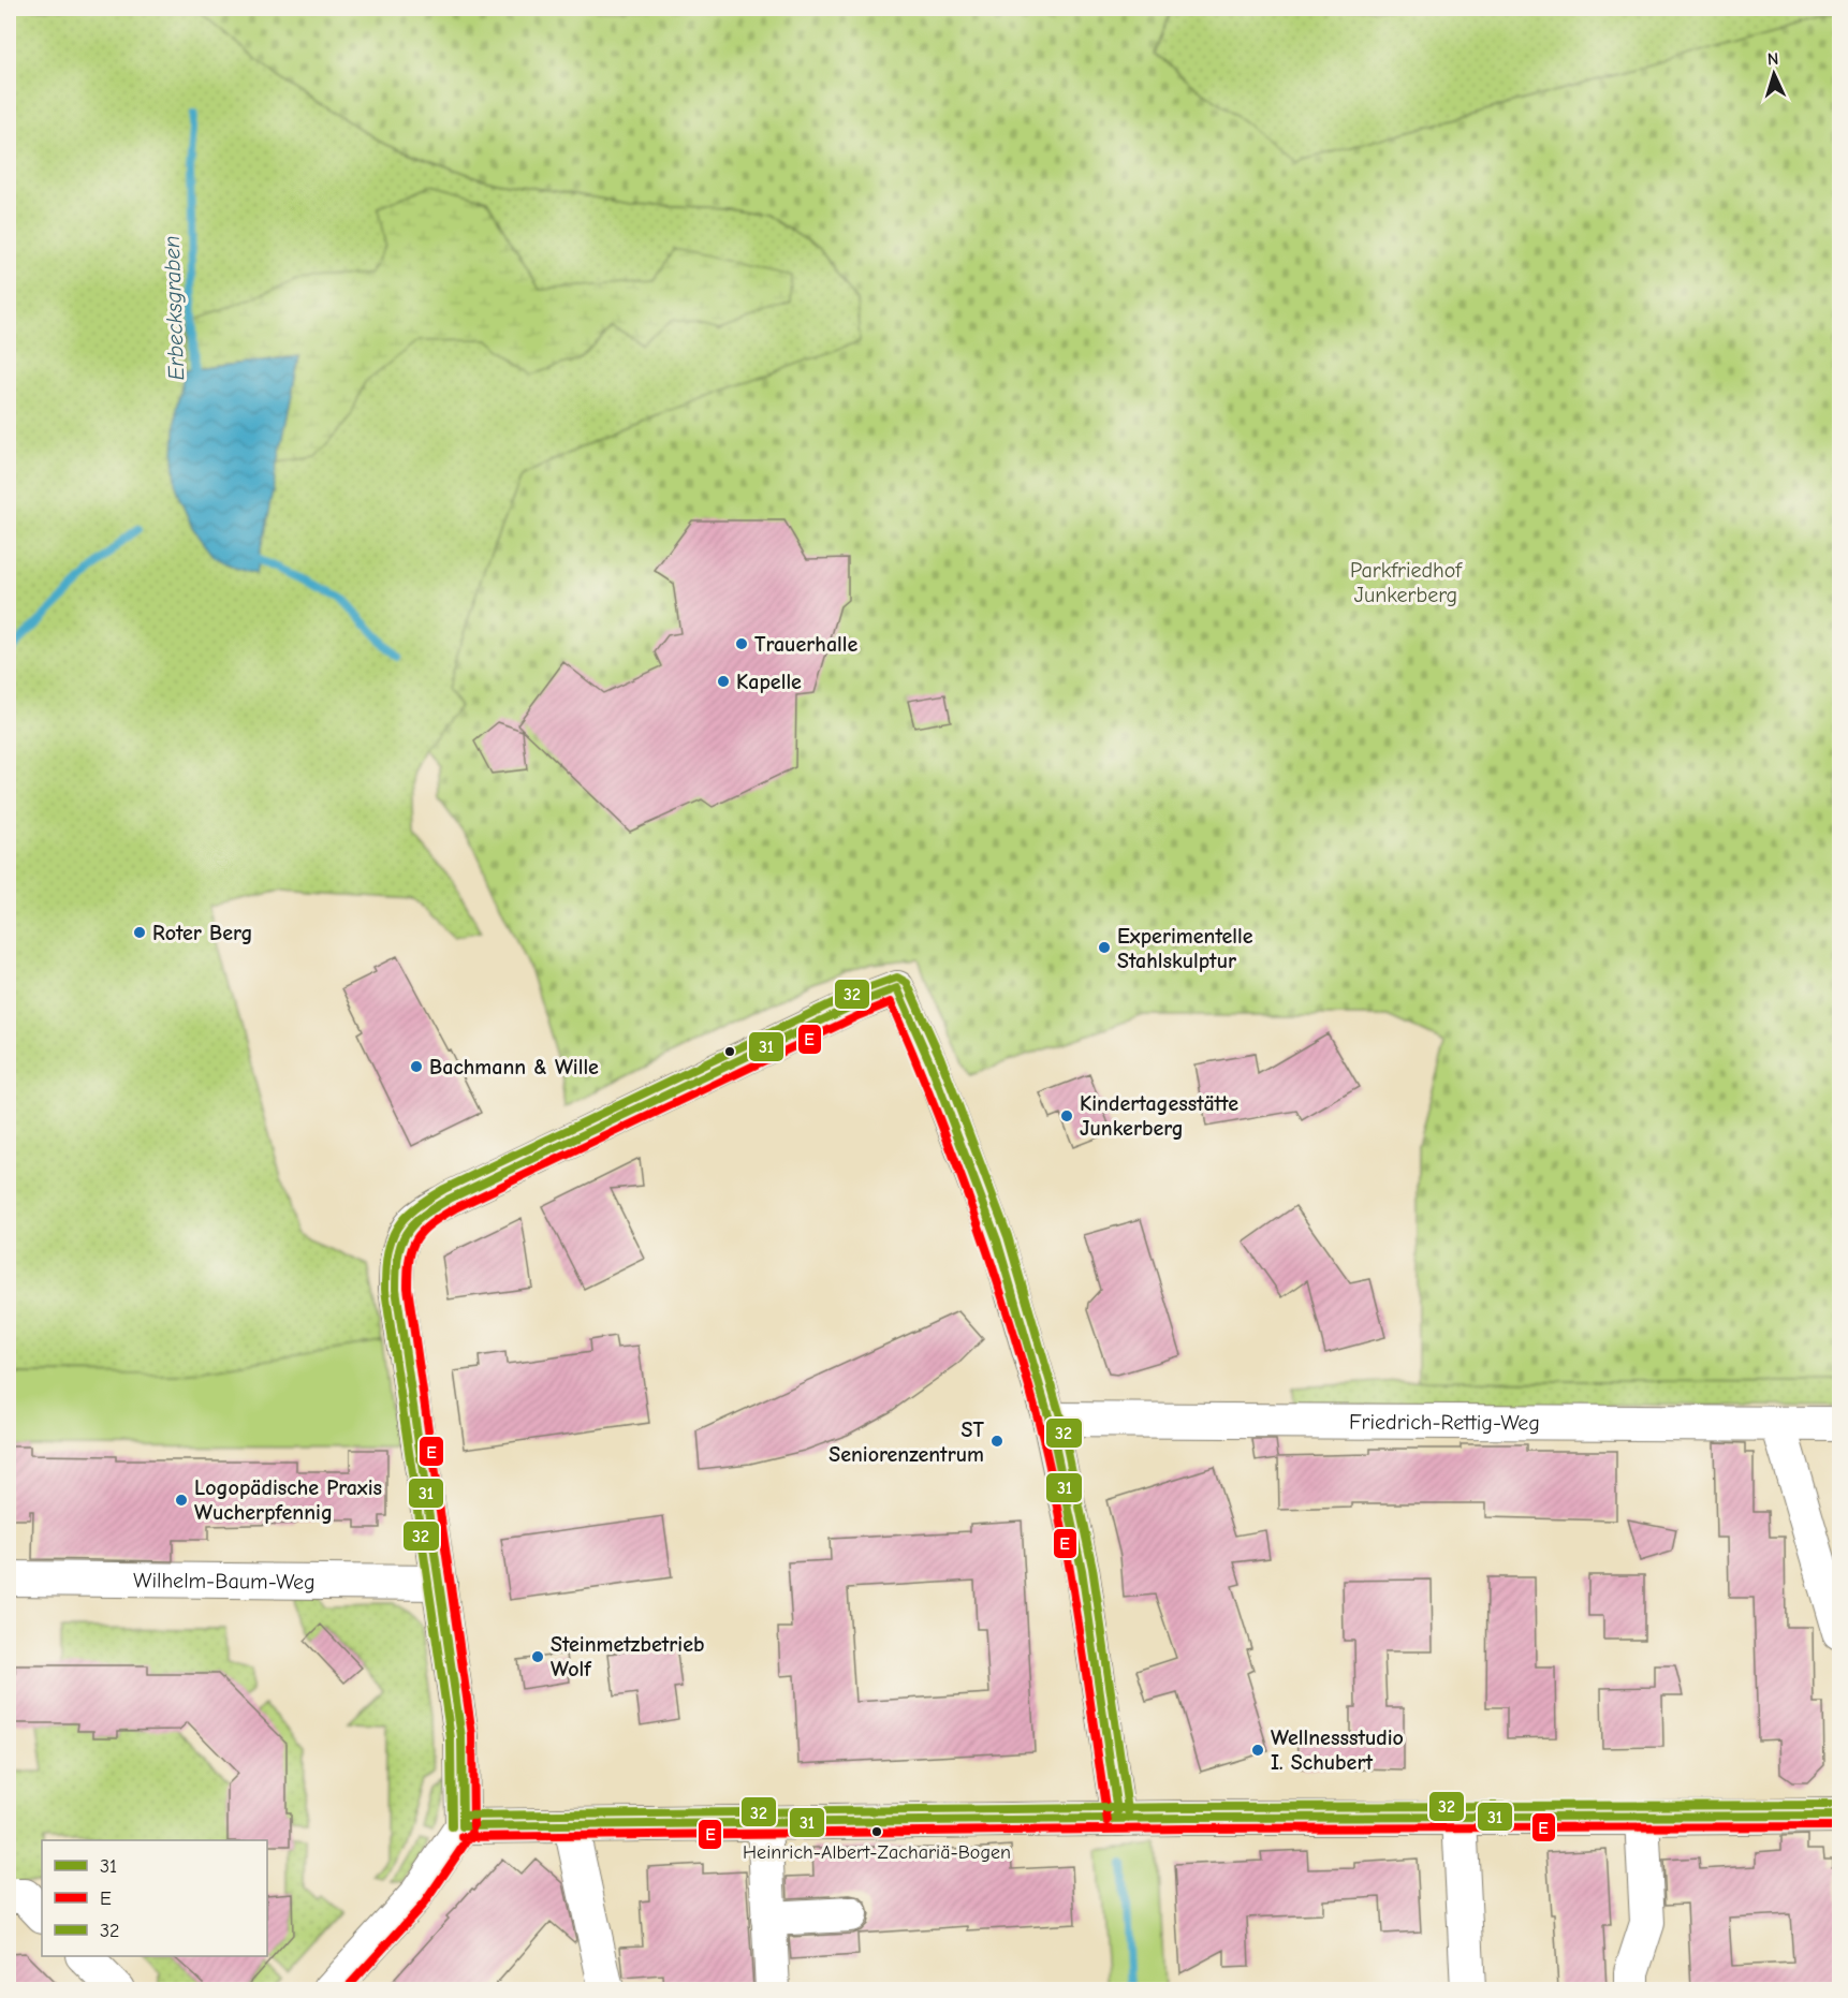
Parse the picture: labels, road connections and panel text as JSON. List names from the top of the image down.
{
  "streets": {
    "street": ["Friedrich-Rettig-Weg", "Wilhelm-Baum-Weg"]
  },
  "water": ["Erbecksgraben"],
  "parks": ["Parkfriedhof Junkerberg"],
  "places": [
    "Trauerhalle",
    "Kapelle",
    "Roter Berg",
    "Experimentelle Stahlskulptur",
    "Bachmann & Wille",
    "Kindertagesstätte Junkerberg",
    "ST Seniorenzentrum",
    "Logopädische Praxis Wucherpfennig",
    "Steinmetzbetrieb Wolf",
    "Wellnessstudio I. Schubert",
    "Heinrich-Albert-Zachariä-Bogen"
  ],
  "lines": ["transit line 32", "transit line 31", "transit line E"],
  "legend": ["31", "E", "32"],
  "north": "top"
}
